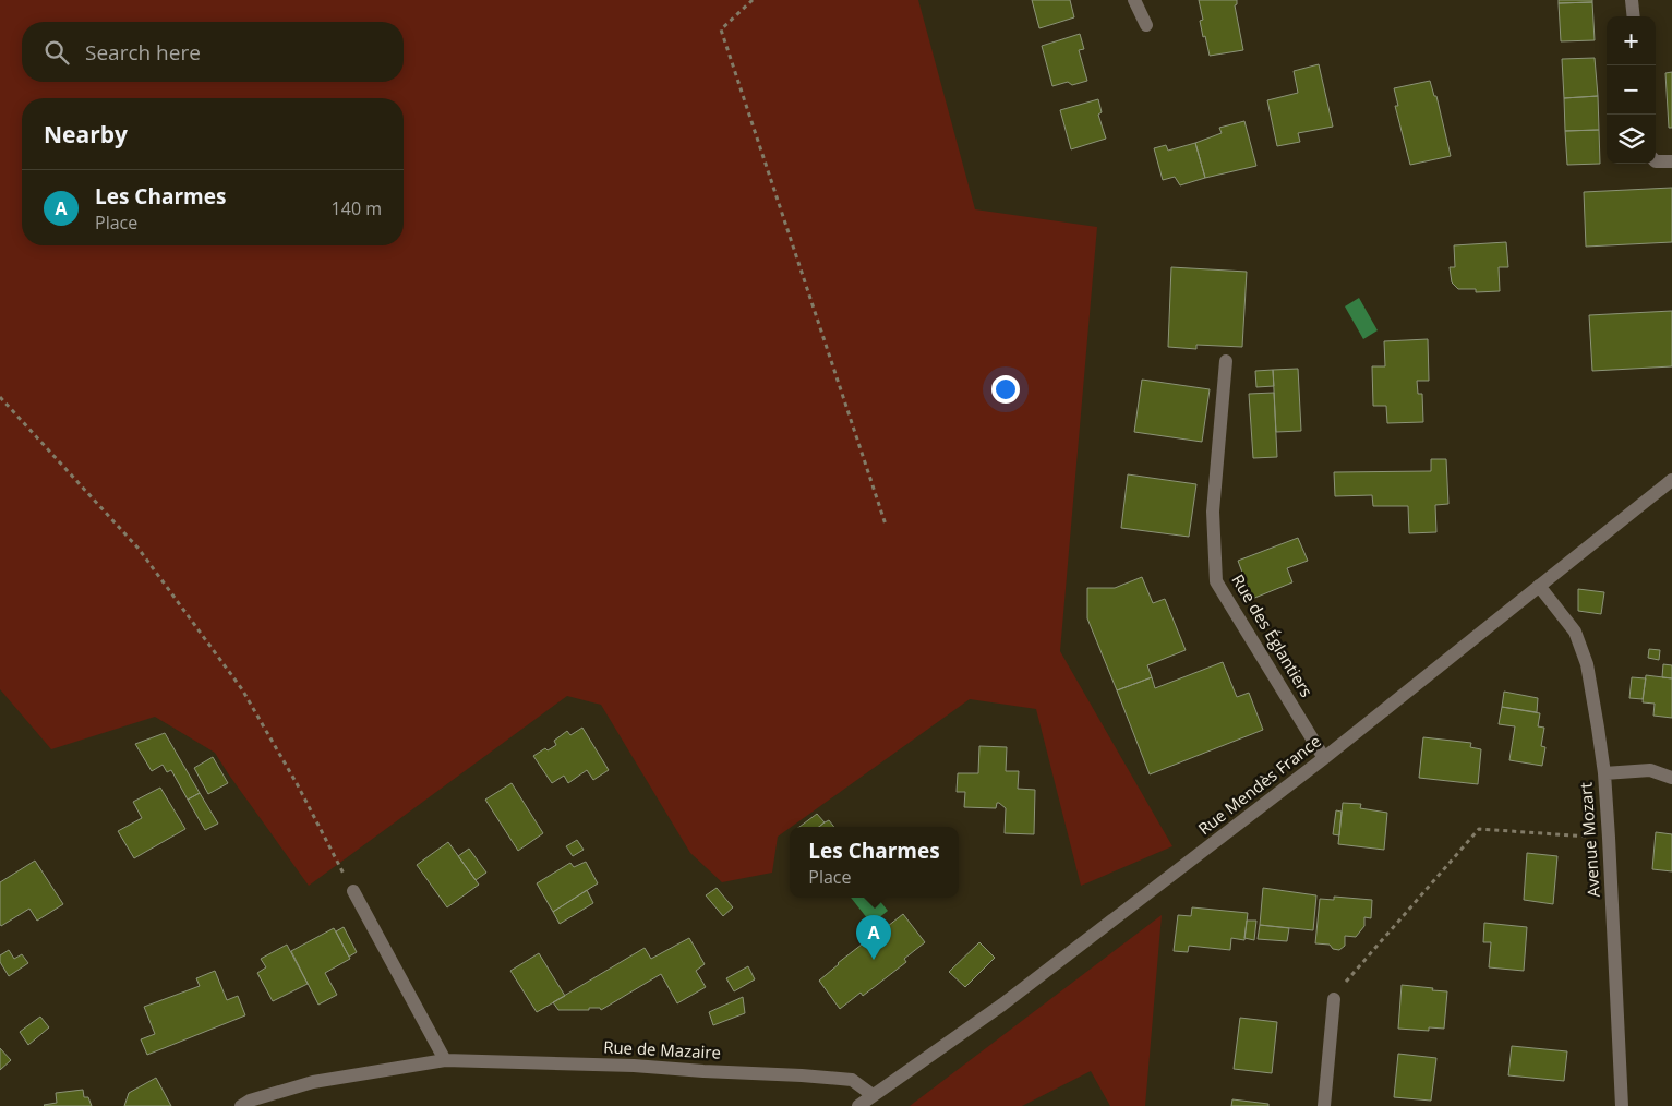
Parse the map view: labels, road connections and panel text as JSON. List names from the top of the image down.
{
  "streets": {
    "street": [
      "Rue des Églantiers",
      "Rue Mendès France",
      "Avenue Mozart",
      "Rue de Mazaire"
    ]
  },
  "crossings": [
    ["Rue des Églantiers", "Rue Mendès France"],
    ["Rue Mendès France", "Avenue Mozart"],
    ["Rue Mendès France", "Rue de Mazaire"]
  ],
  "page": {
    "map_buttons": ["+", "−"],
    "search": "Search here",
    "heading": "Nearby",
    "list": [
      {
        "mark": "A",
        "name": "Les Charmes",
        "note": "Place",
        "value": "140 m"
      }
    ],
    "popup": ["Les Charmes", "Place"],
    "pins": "A"
  }
}
